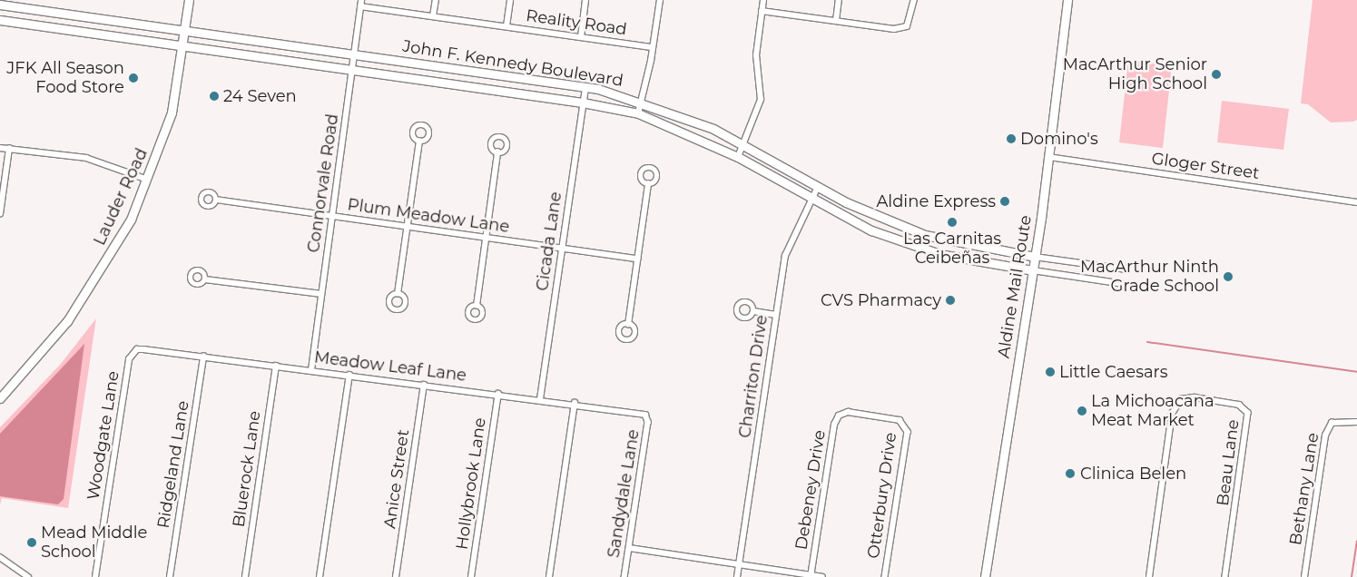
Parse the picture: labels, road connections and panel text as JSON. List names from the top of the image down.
{
  "streets": {
    "main road": ["John F. Kennedy Boulevard", "Lauder Road", "Aldine Mail Route"],
    "street": [
      "Reality Road",
      "Gloger Street",
      "Connorvale Road",
      "Plum Meadow Lane",
      "Cicada Lane",
      "Meadow Leaf Lane",
      "Charriton Drive",
      "Woodgate Lane",
      "Beau Lane",
      "Ridgeland Lane",
      "Bluerock Lane",
      "Anice Street",
      "Hollybrook Lane",
      "Bethany Lane",
      "Debeney Drive",
      "Sandydale Lane",
      "Otterbury Drive"
    ]
  },
  "crossings": [
    ["Reality Road", "Connorvale Road"],
    ["John F. Kennedy Boulevard", "Connorvale Road"],
    ["John F. Kennedy Boulevard", "Lauder Road"],
    ["John F. Kennedy Boulevard", "Cicada Lane"],
    ["John F. Kennedy Boulevard", "Aldine Mail Route"],
    ["John F. Kennedy Boulevard", "Charriton Drive"],
    ["Gloger Street", "Aldine Mail Route"],
    ["Connorvale Road", "Plum Meadow Lane"],
    ["Connorvale Road", "Meadow Leaf Lane"],
    ["Plum Meadow Lane", "Cicada Lane"],
    ["Cicada Lane", "Meadow Leaf Lane"],
    ["Meadow Leaf Lane", "Woodgate Lane"],
    ["Meadow Leaf Lane", "Ridgeland Lane"],
    ["Meadow Leaf Lane", "Bluerock Lane"],
    ["Meadow Leaf Lane", "Anice Street"],
    ["Meadow Leaf Lane", "Hollybrook Lane"],
    ["Meadow Leaf Lane", "Sandydale Lane"],
    ["Debeney Drive", "Otterbury Drive"]
  ],
  "places": [
    "MacArthur Senior High School",
    "JFK All Season Food Store",
    "24 Seven",
    "Domino's",
    "Aldine Express",
    "Las Carnitas Ceibeñas",
    "MacArthur Ninth Grade School",
    "CVS Pharmacy",
    "Little Caesars",
    "La Michoacana Meat Market",
    "Clinica Belen",
    "Mead Middle School"
  ]
}
